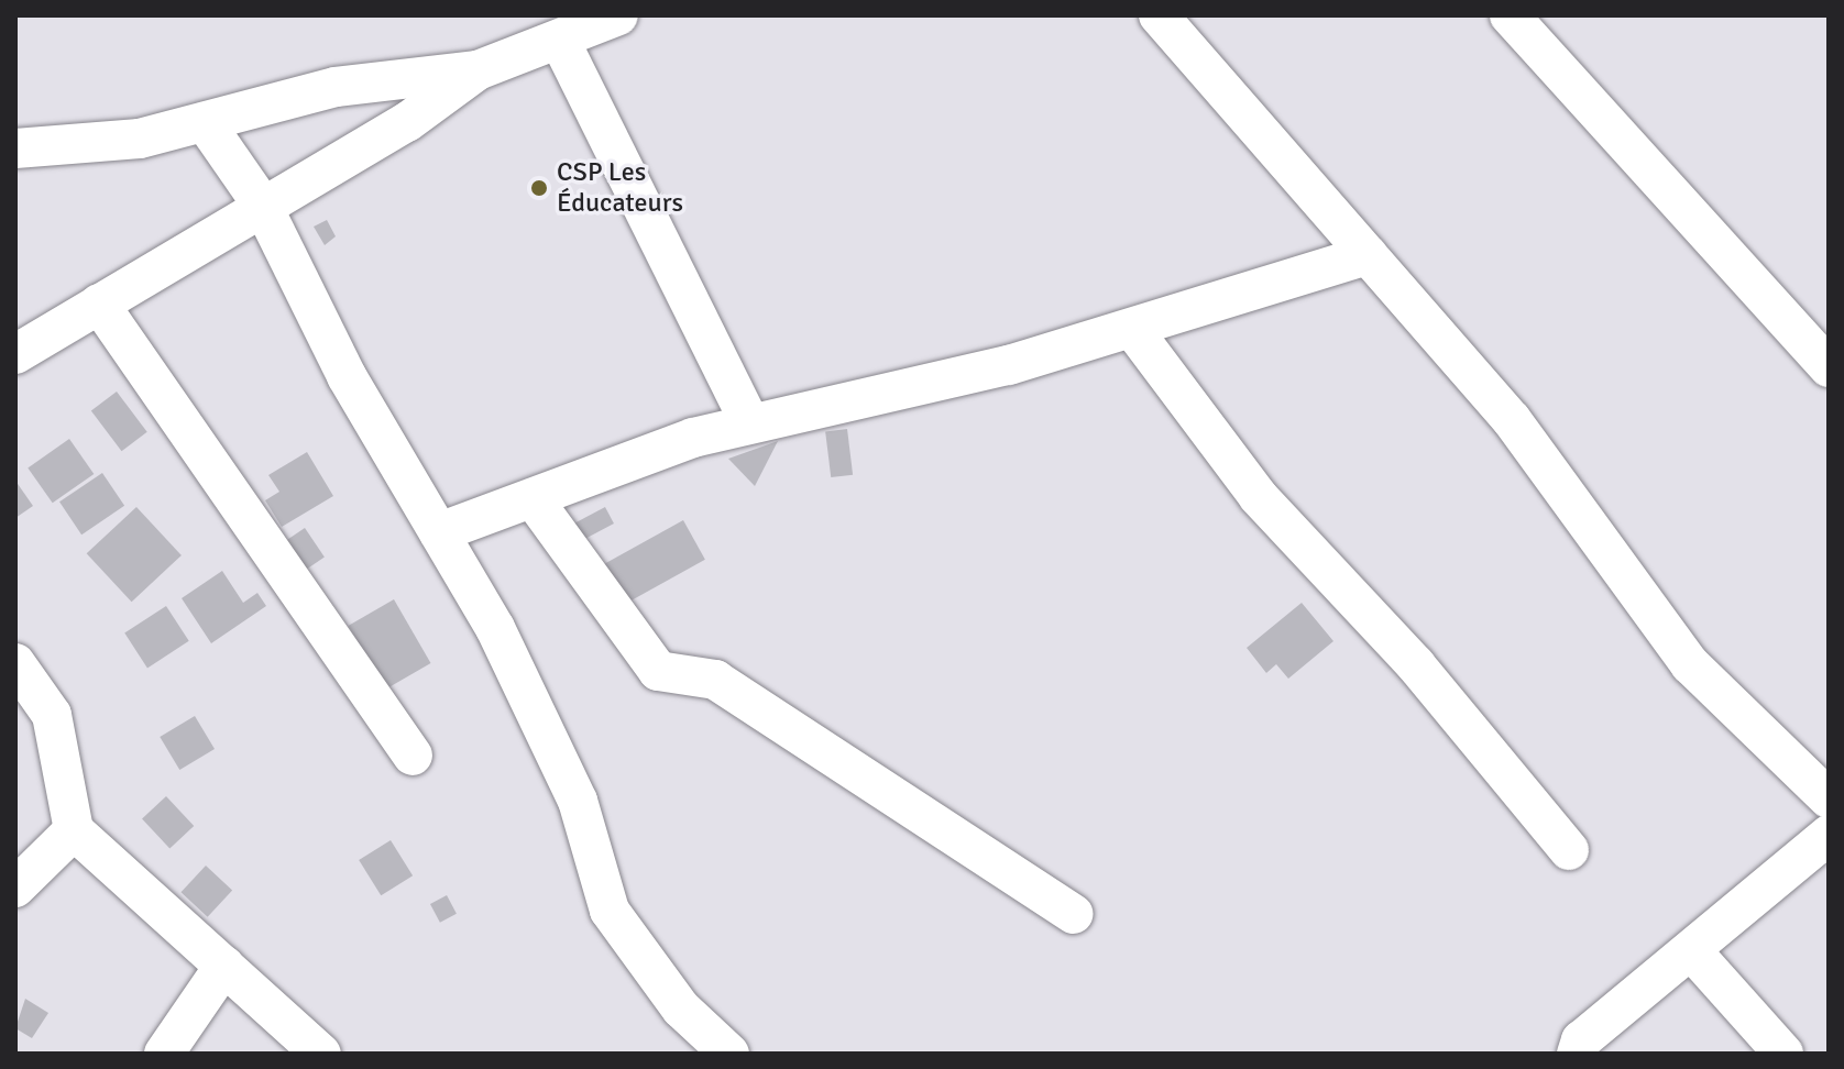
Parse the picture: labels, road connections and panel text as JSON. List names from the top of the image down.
{
  "places": ["CSP Les Éducateurs"]
}
